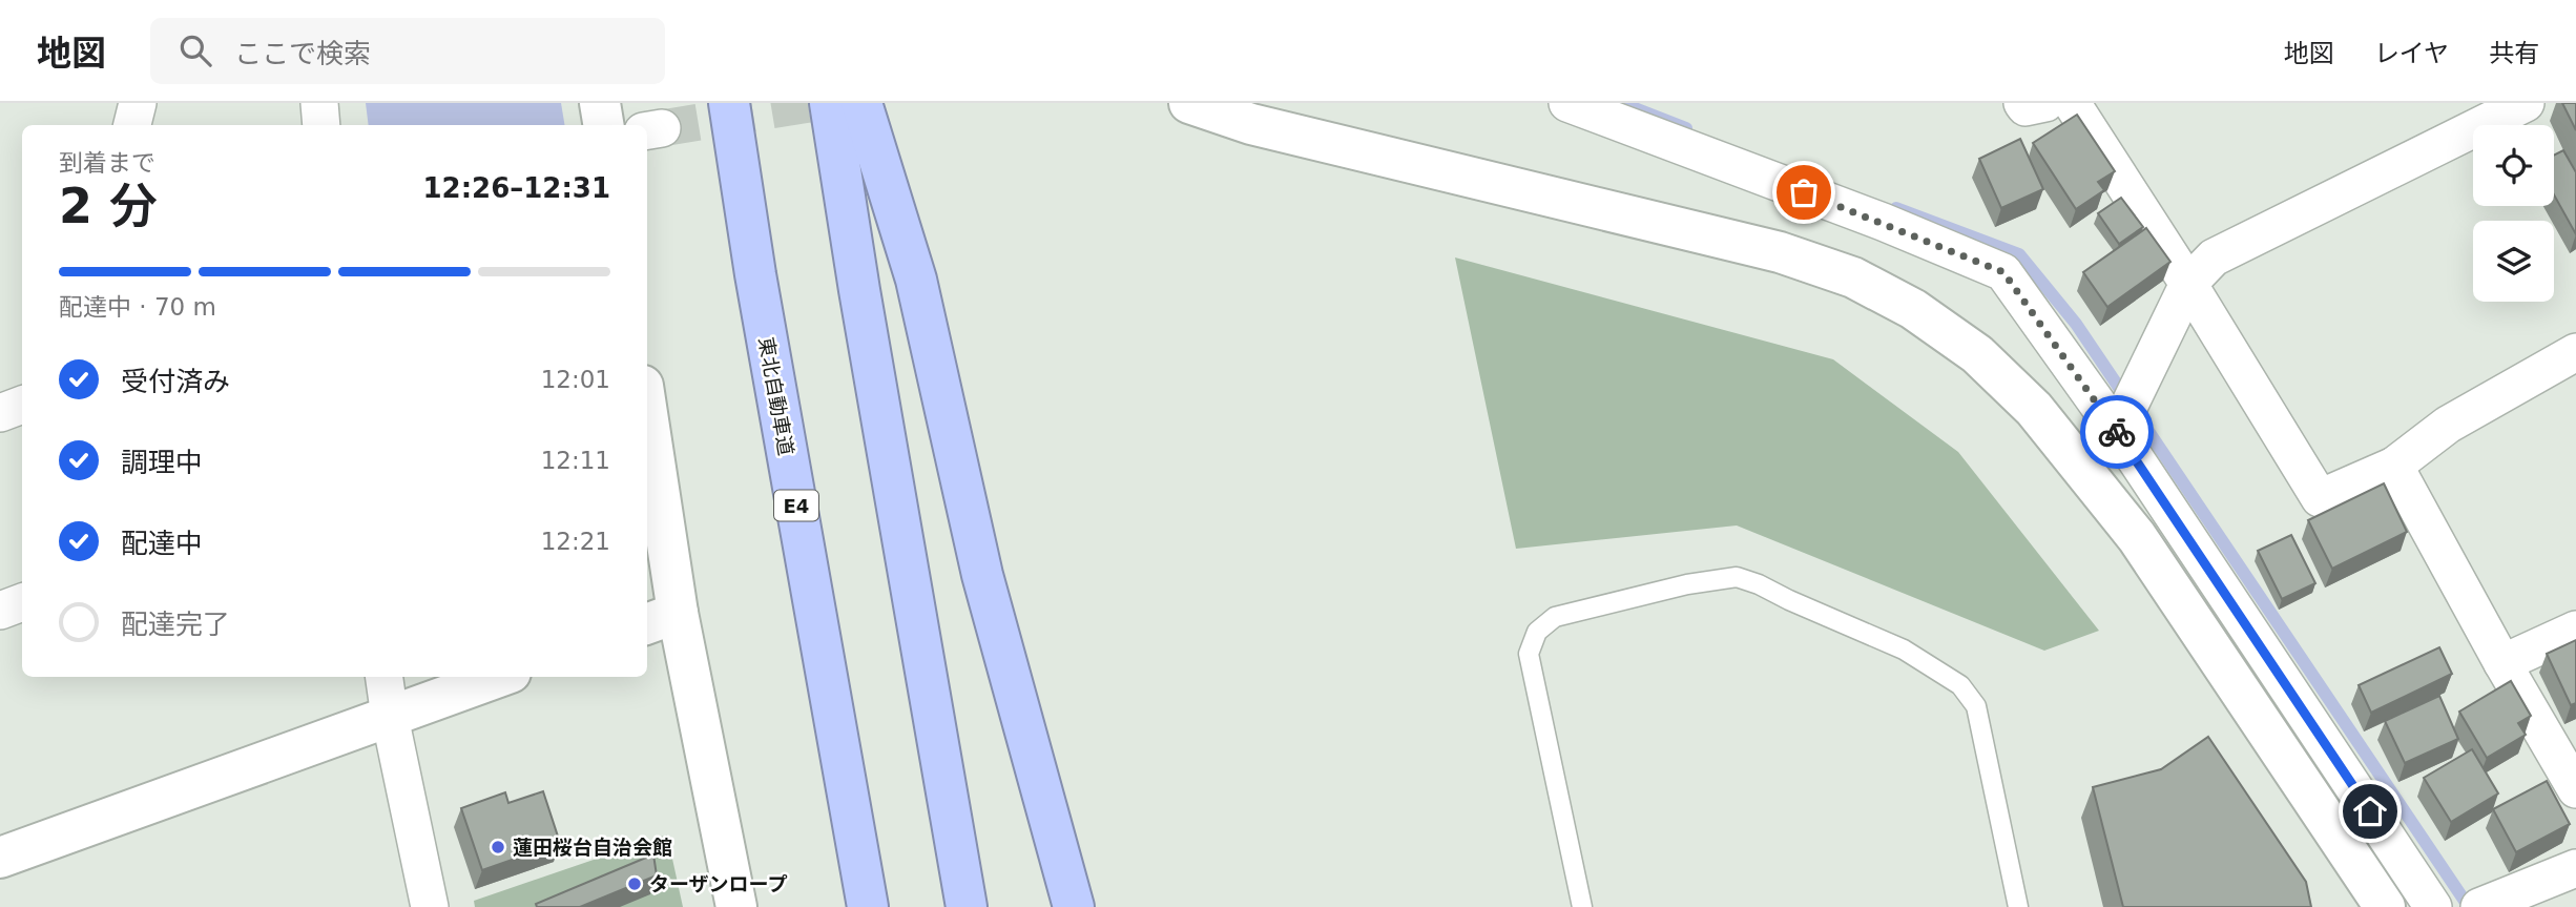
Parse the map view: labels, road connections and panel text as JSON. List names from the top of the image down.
{
  "streets": {
    "highway": ["東北自動車道", "E4"]
  },
  "places": ["蓮田桜台自治会館", "ターザンロープ"],
  "page": {
    "header": "地図",
    "search": "ここで検索",
    "nav": ["地図", "レイヤ", "共有"],
    "heading": ["2 分", "到着まで", "12:26–12:31"],
    "bar": "配達中 · 70 m",
    "list": [
      ["受付済み", "12:01"],
      ["調理中", "12:11"],
      ["配達中", "12:21"],
      "配達完了"
    ]
  }
}
